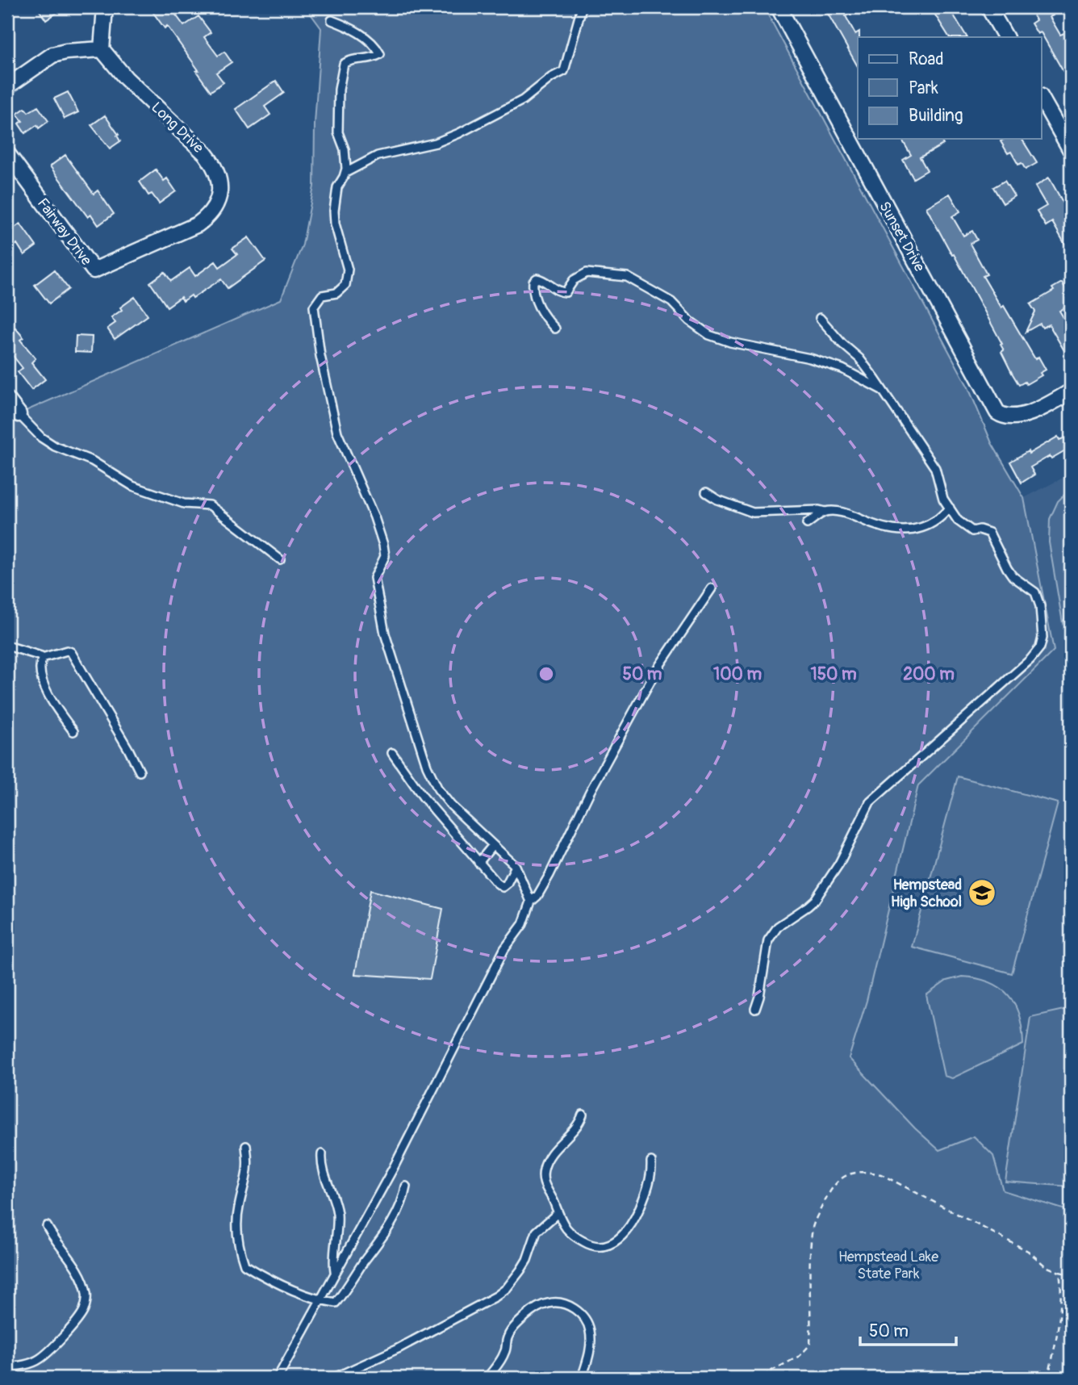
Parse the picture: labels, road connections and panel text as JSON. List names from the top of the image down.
{
  "streets": {
    "street": ["Long Drive", "Fairway Drive", "Sunset Drive"]
  },
  "crossings": [
    ["Long Drive", "Fairway Drive"]
  ],
  "parks": ["Hempstead Lake State Park"],
  "places": {
    "school or university": ["Hempstead High School"]
  },
  "legend": ["Road", "Park", "Building"],
  "scale_bar": "50 m",
  "rings": [
    "50 m",
    "100 m",
    "150 m",
    "200 m"
  ]
}
